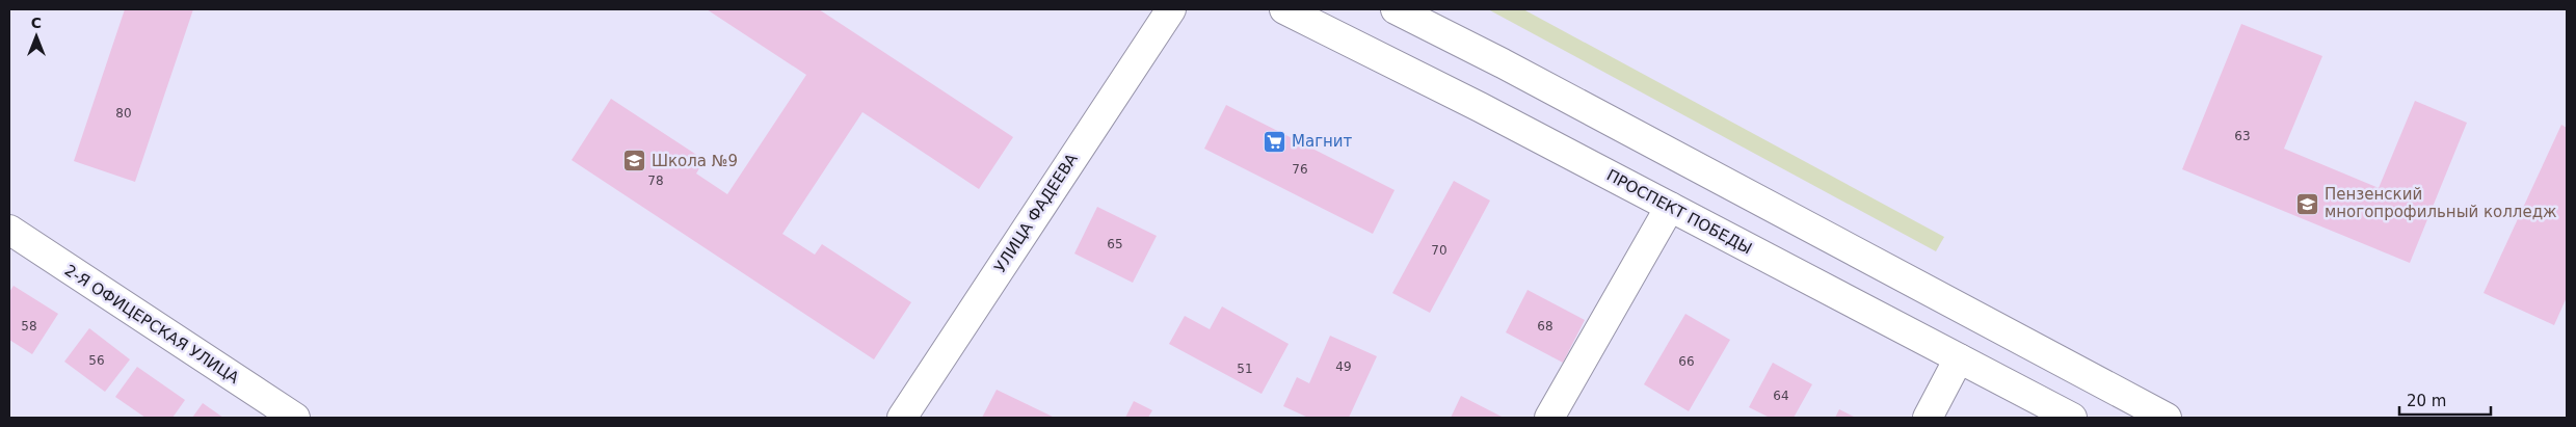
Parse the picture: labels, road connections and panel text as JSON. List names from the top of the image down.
{
  "streets": {
    "main road": ["ПРОСПЕКТ ПОБЕДЫ", "УЛИЦА ФАДЕЕВА", "2-Я ОФИЦЕРСКАЯ УЛИЦА"]
  },
  "places": {
    "supermarket": ["Магнит"],
    "school or university": ["Школа №9", "Пензенский многопрофильный колледж"]
  },
  "house_numbers": [
    "80",
    "63",
    "76",
    "78",
    "65",
    "70",
    "58",
    "68",
    "56",
    "66",
    "49",
    "51",
    "64"
  ],
  "scale_bar": "20 m",
  "north": "top"
}
